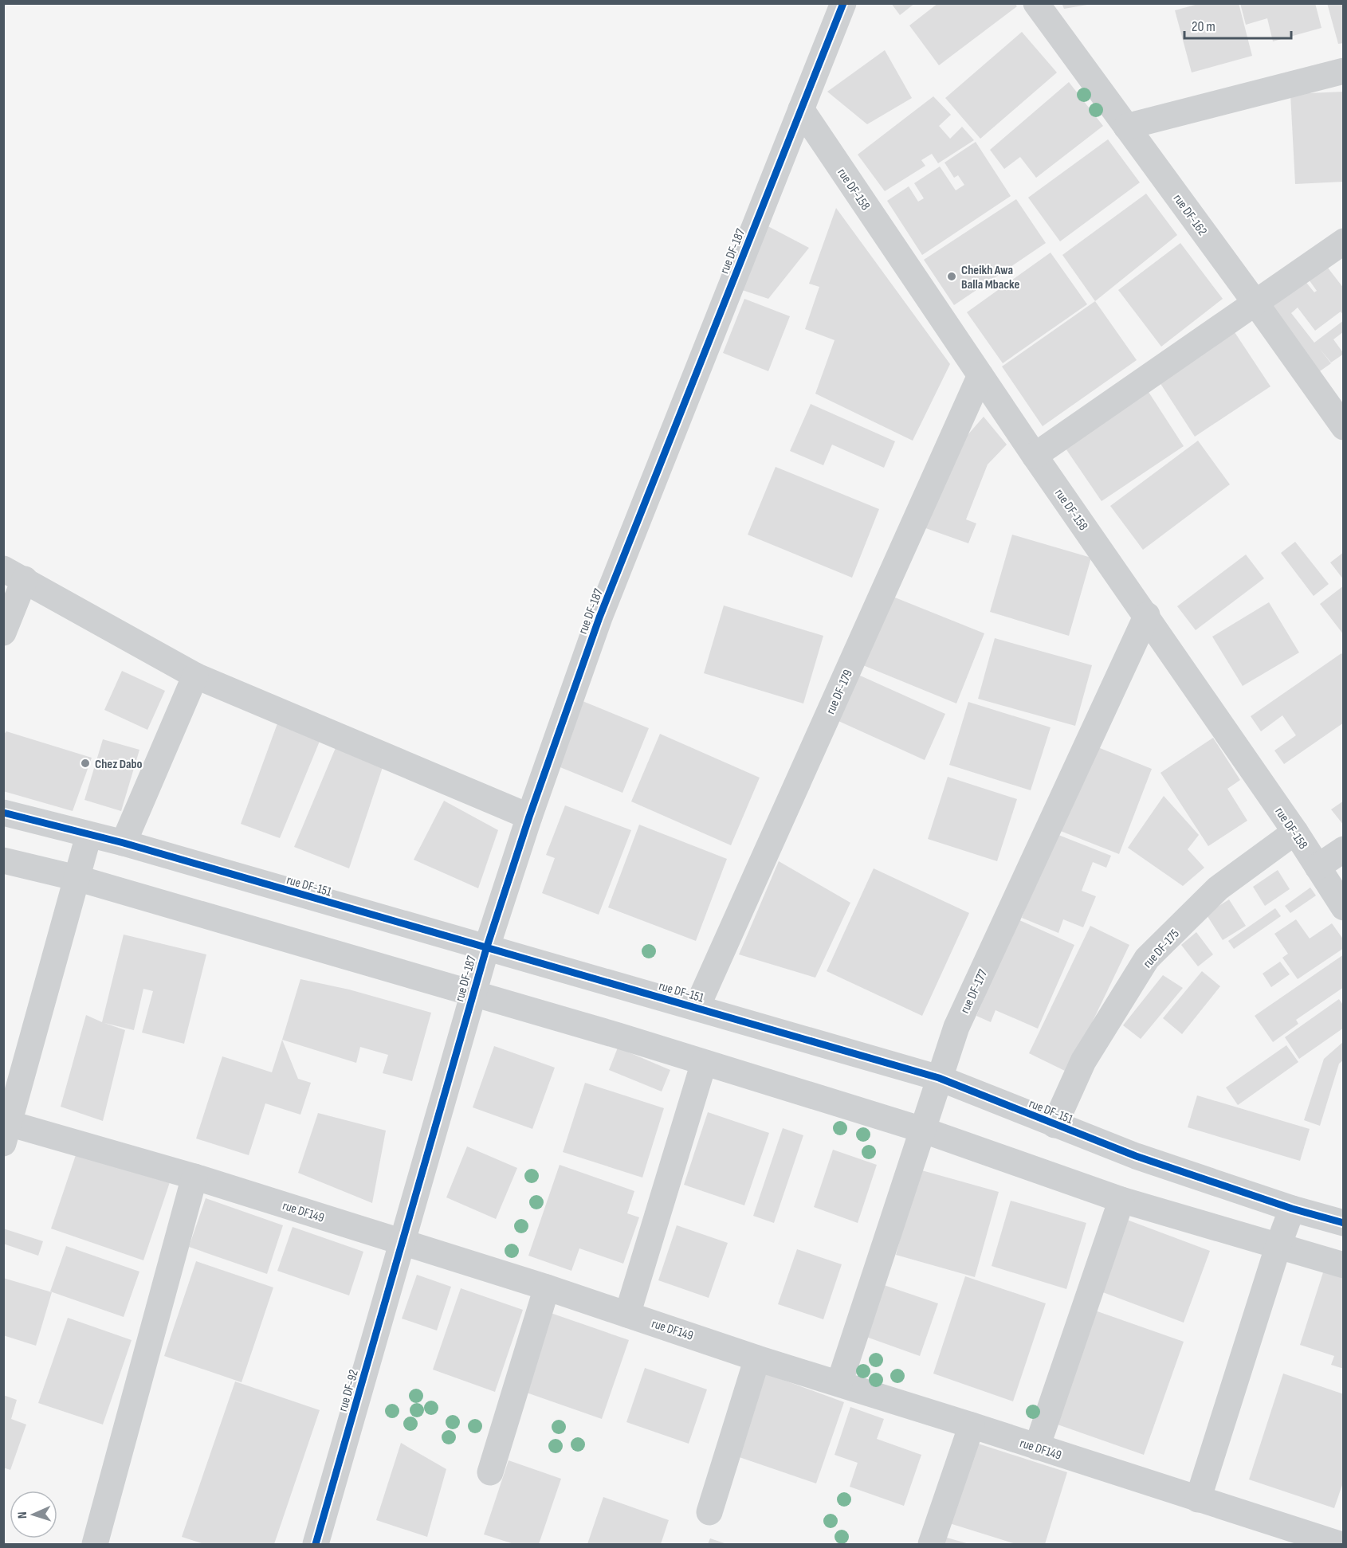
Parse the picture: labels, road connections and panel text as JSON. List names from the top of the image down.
{
  "streets": {
    "street": [
      "rue DF-158",
      "rue DF-162",
      "rue DF-187",
      "rue DF-179",
      "rue DF-151",
      "rue DF-175",
      "rue DF-177",
      "rue DF149",
      "rue DF-92"
    ]
  },
  "crossings": [
    ["rue DF-158", "rue DF-187"],
    ["rue DF-158", "rue DF-179"],
    ["rue DF-158", "rue DF-175"],
    ["rue DF-158", "rue DF-177"],
    ["rue DF-187", "rue DF-151"],
    ["rue DF-187", "rue DF149"],
    ["rue DF-187", "rue DF-92"],
    ["rue DF-179", "rue DF-151"],
    ["rue DF-151", "rue DF-175"],
    ["rue DF-151", "rue DF-177"],
    ["rue DF-177", "rue DF149"],
    ["rue DF149", "rue DF-92"]
  ],
  "places": ["Cheikh Awa Balla Mbacke", "Chez Dabo"],
  "scale_bar": "20 m",
  "north": "left"
}
